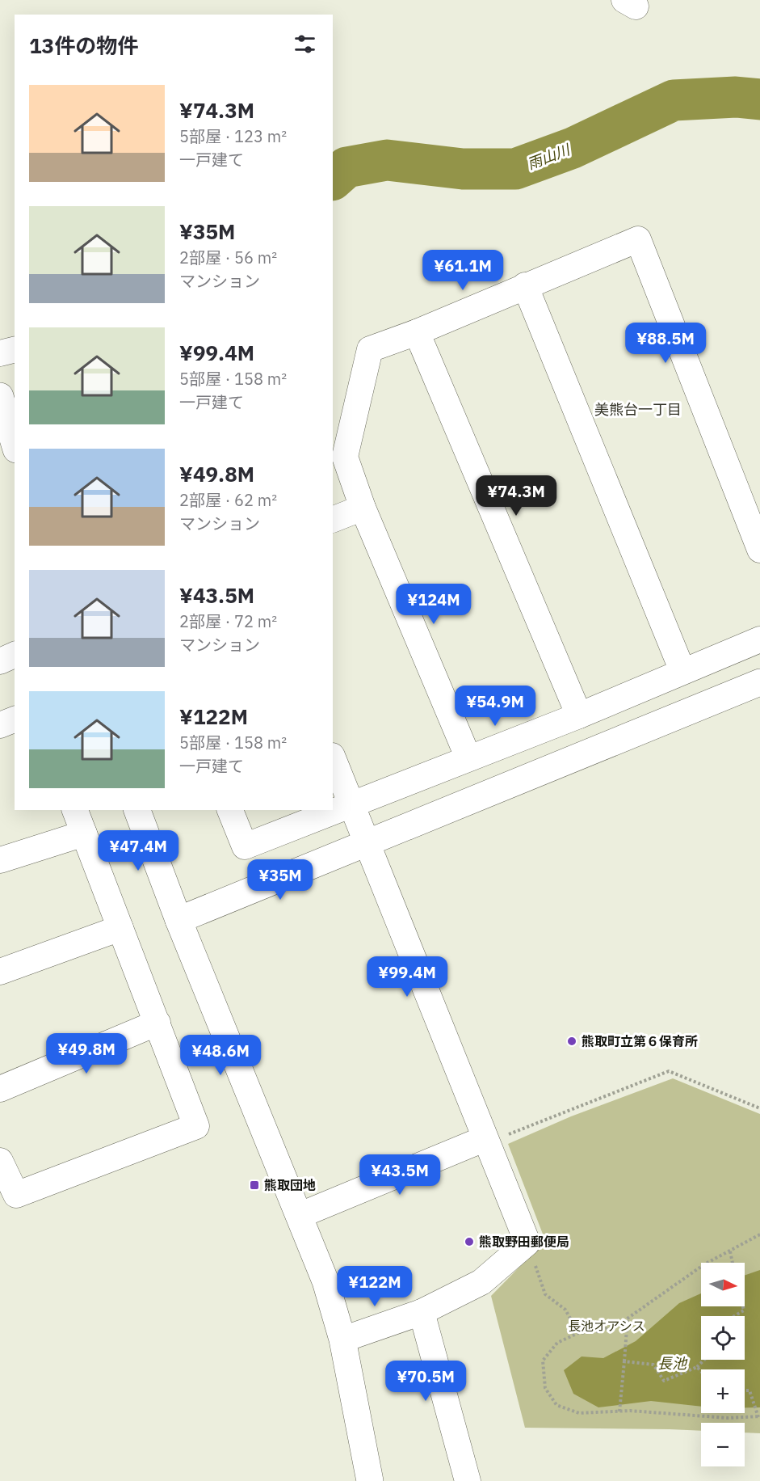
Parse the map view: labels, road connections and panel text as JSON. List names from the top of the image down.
{
  "districts": ["美熊台一丁目"],
  "water": ["雨山川", "長池"],
  "parks": ["長池オアシス"],
  "places": {
    "other": ["熊取町立第６保育所", "熊取野田郵便局"],
    "transit": ["熊取団地"]
  },
  "north": "right",
  "page": {
    "heading": "13件の物件",
    "list": [
      {
        "name": "¥74.3M",
        "note": "5部屋 · 123 m² · 一戸建て"
      },
      {
        "name": "¥35M",
        "note": "2部屋 · 56 m² · マンション"
      },
      {
        "name": "¥99.4M",
        "note": "5部屋 · 158 m² · 一戸建て"
      },
      {
        "name": "¥49.8M",
        "note": "2部屋 · 62 m² · マンション"
      },
      {
        "name": "¥43.5M",
        "note": "2部屋 · 72 m² · マンション"
      },
      {
        "name": "¥122M",
        "note": "5部屋 · 158 m² · 一戸建て"
      }
    ],
    "price": [
      "¥61.1M",
      "¥88.5M",
      "¥74.3M",
      "¥124M",
      "¥54.9M",
      "¥47.4M",
      "¥35M",
      "¥99.4M",
      "¥49.8M",
      "¥48.6M",
      "¥43.5M",
      "¥122M",
      "¥70.5M"
    ],
    "map_buttons": ["+", "−"]
  }
}
